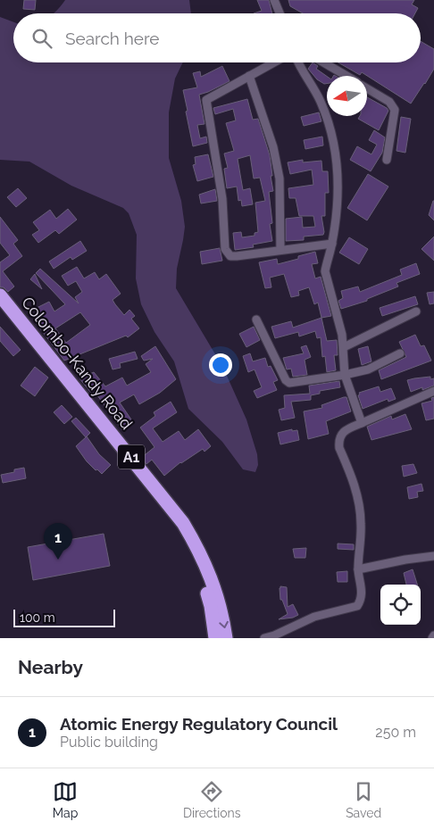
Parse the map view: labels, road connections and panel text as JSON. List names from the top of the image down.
{
  "streets": {
    "highway": ["Colombo-Kandy Road", "A1"]
  },
  "scale_bar": "100 m",
  "north": "left",
  "page": {
    "search": "Search here",
    "pins": "1",
    "scale": "100 m",
    "heading": "Nearby",
    "list": [
      {
        "mark": "1",
        "name": "Atomic Energy Regulatory Council",
        "note": "Public building",
        "value": "250 m"
      }
    ],
    "nav": ["Map", "Directions", "Saved"]
  }
}
